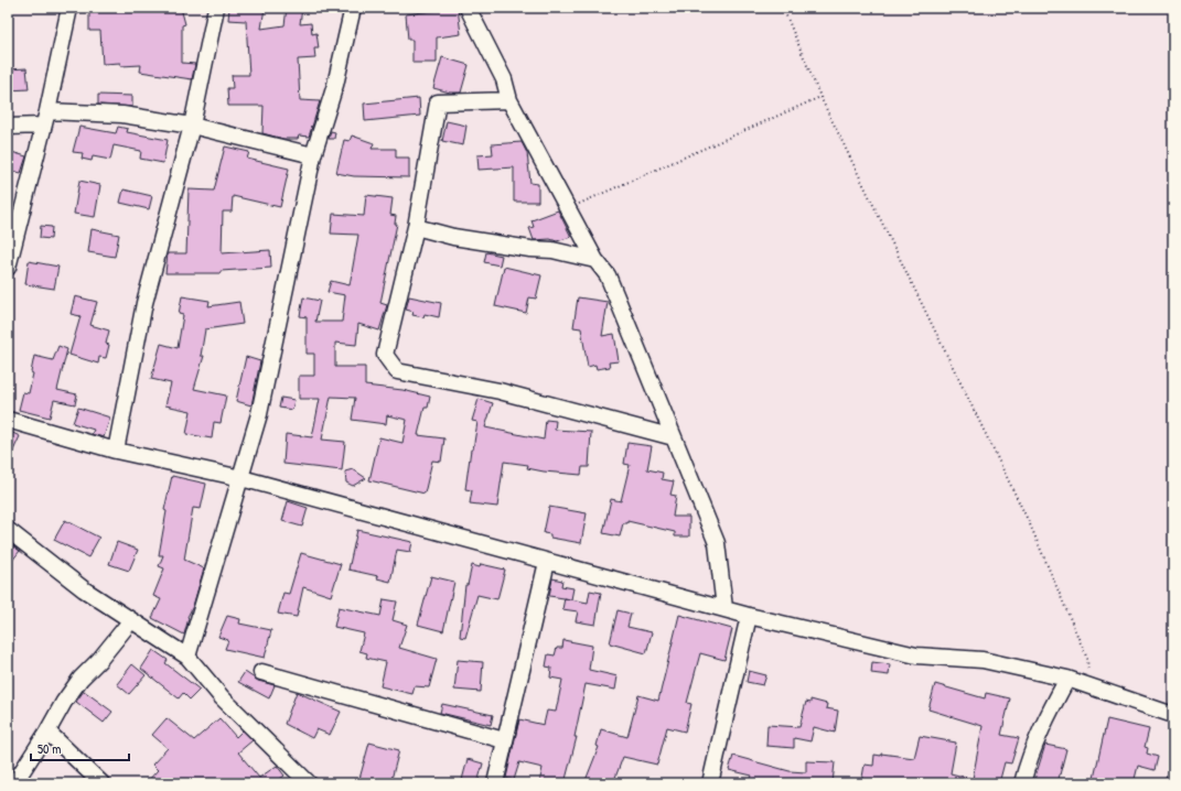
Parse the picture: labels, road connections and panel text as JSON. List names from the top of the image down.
{
  "scale_bar": "50 m"
}
